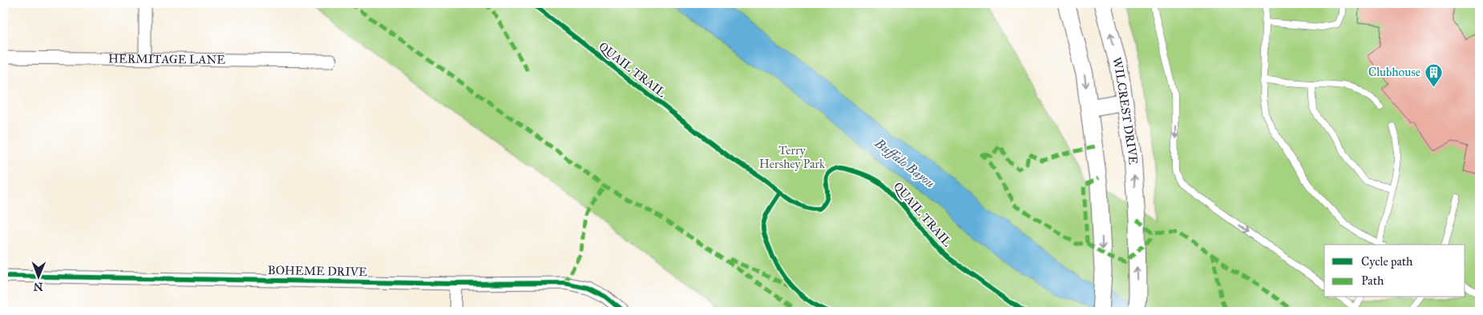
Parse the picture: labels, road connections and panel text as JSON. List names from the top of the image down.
{
  "streets": {
    "main road": ["WILCREST DRIVE"],
    "street": ["HERMITAGE LANE", "BOHEME DRIVE"],
    "cycle path": ["QUAIL TRAIL"]
  },
  "water": ["Buffalo Bayou"],
  "parks": ["Terry Hershey Park"],
  "places": {
    "building": ["Clubhouse"]
  },
  "legend": ["Cycle path", "Path"],
  "north": "bottom"
}
